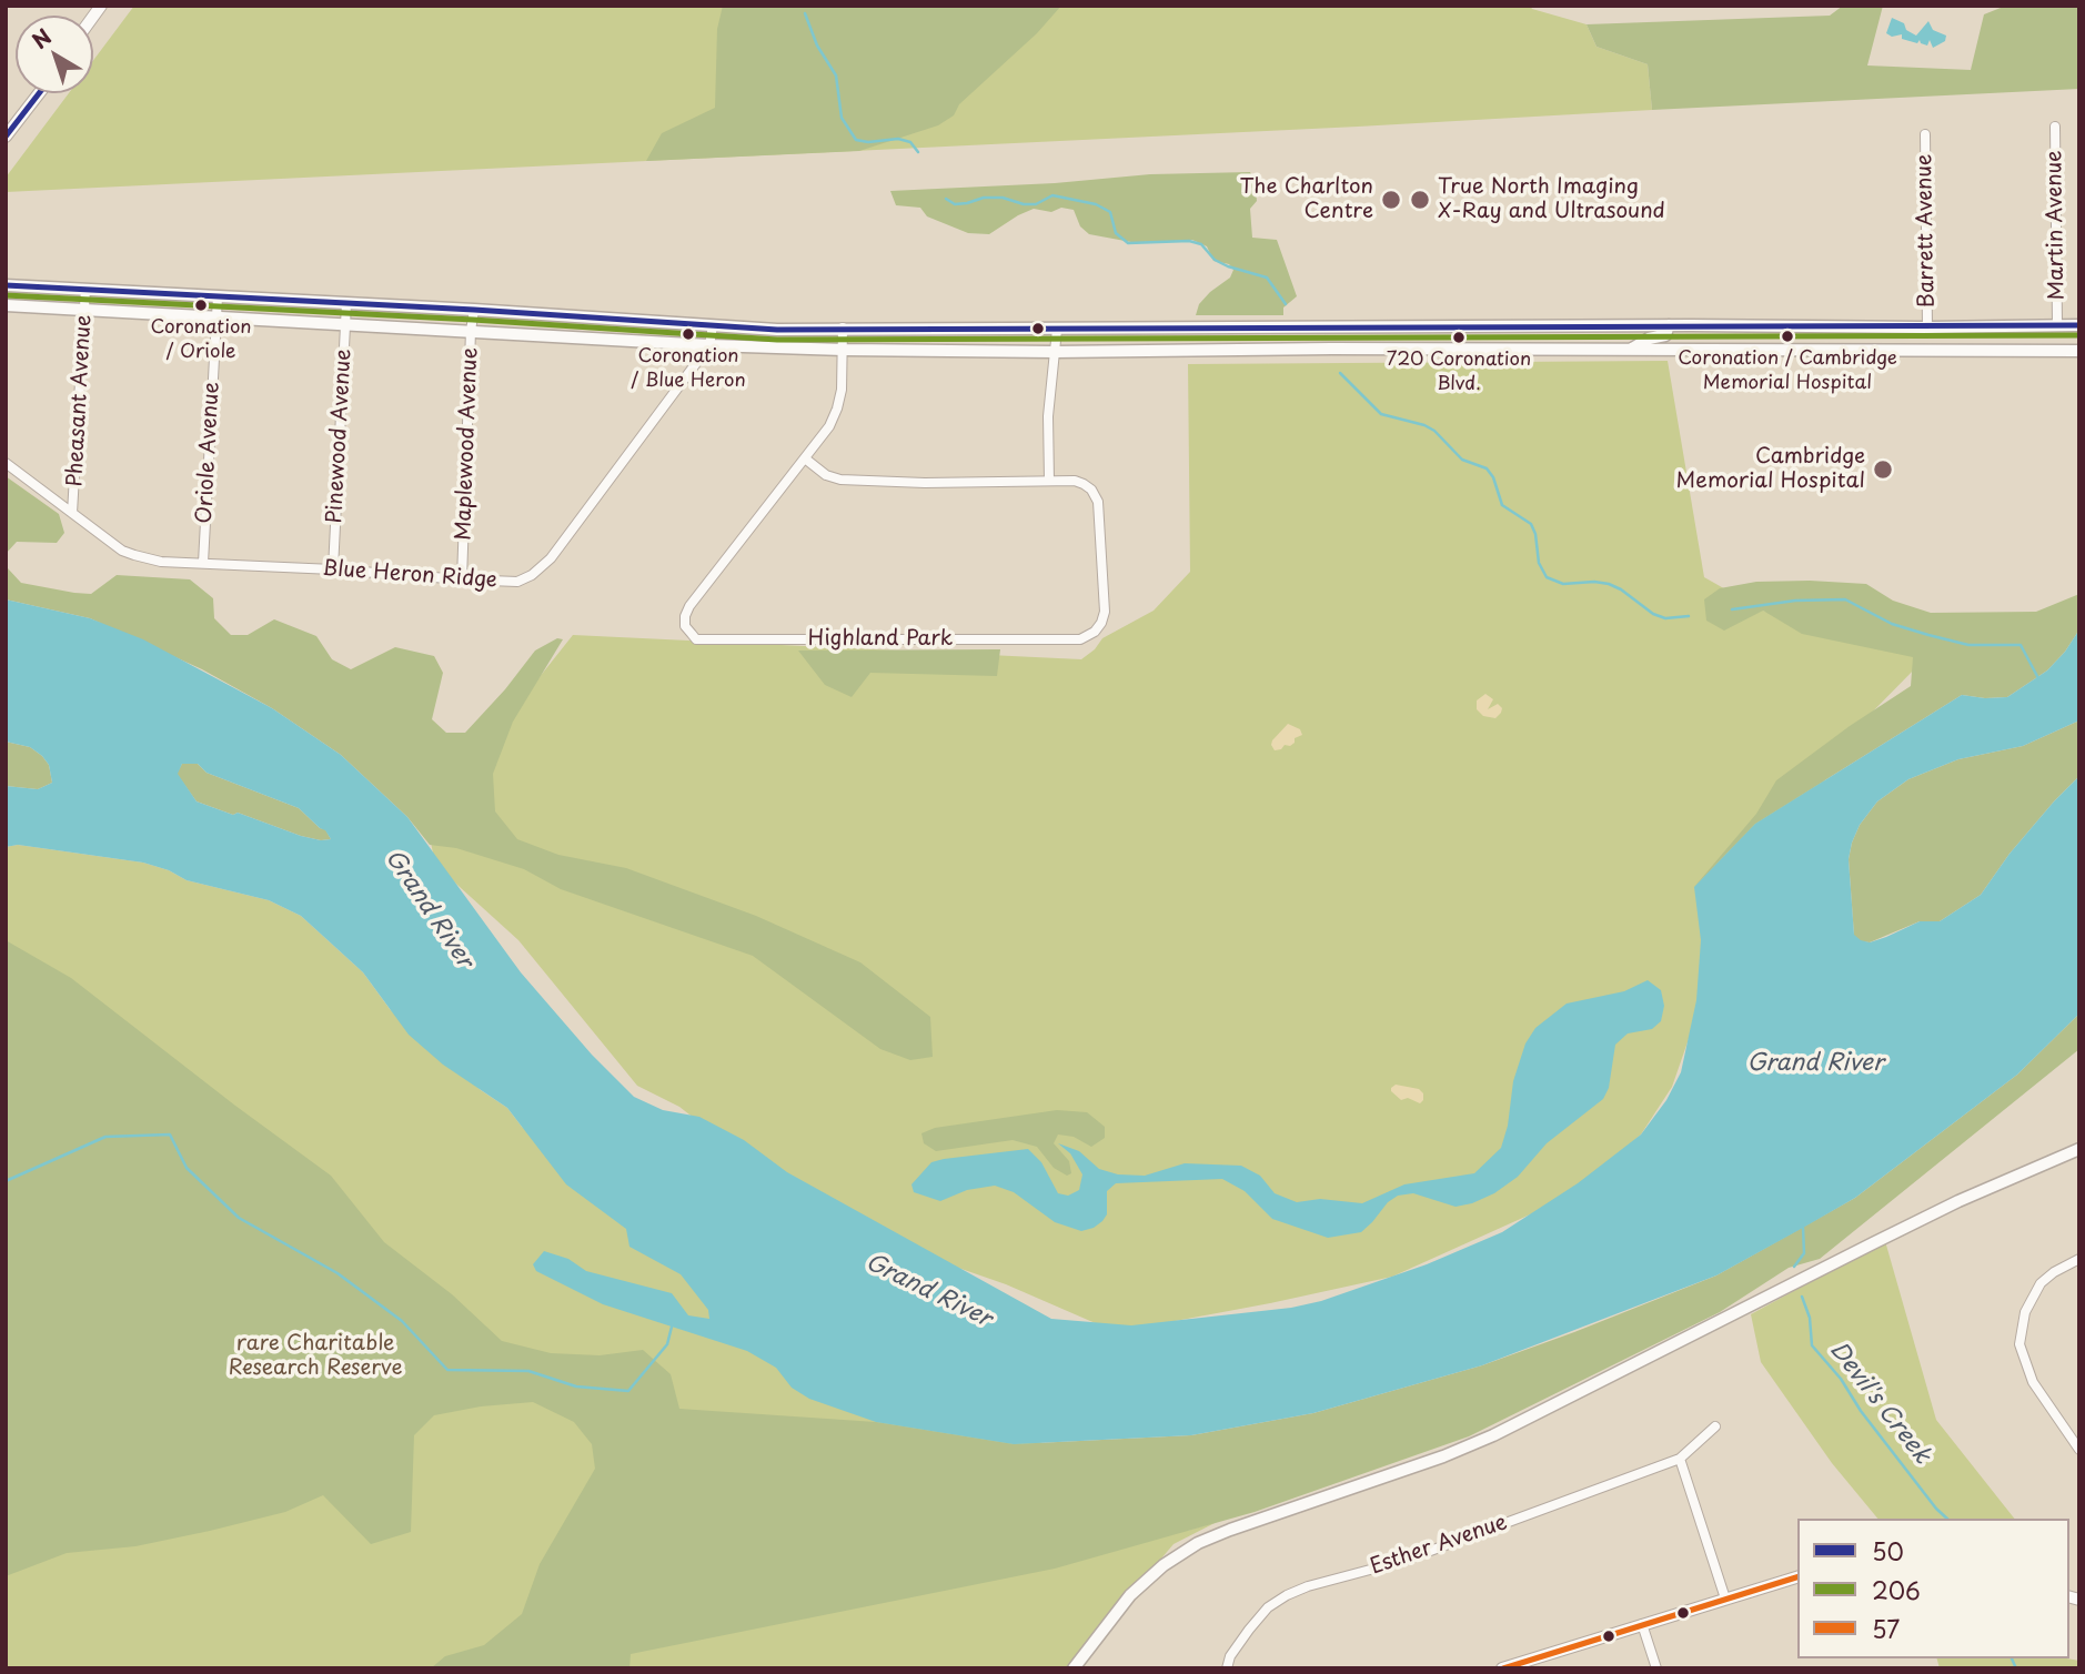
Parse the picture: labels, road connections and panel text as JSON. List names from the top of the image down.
{
  "streets": {
    "street": [
      "Martin Avenue",
      "Barrett Avenue",
      "Pheasant Avenue",
      "Pinewood Avenue",
      "Maplewood Avenue",
      "Oriole Avenue",
      "Blue Heron Ridge",
      "Highland Park",
      "Esther Avenue"
    ]
  },
  "crossings": [
    ["Pheasant Avenue", "Blue Heron Ridge"],
    ["Pinewood Avenue", "Blue Heron Ridge"],
    ["Maplewood Avenue", "Blue Heron Ridge"],
    ["Oriole Avenue", "Blue Heron Ridge"]
  ],
  "water": ["Grand River", "Devil's Creek"],
  "parks": ["rare Charitable Research Reserve"],
  "places": [
    "The Charlton Centre",
    "True North Imaging X-Ray and Ultrasound",
    "Coronation / Oriole",
    "Coronation / Blue Heron",
    "Coronation / Cambridge Memorial Hospital",
    "720 Coronation Blvd.",
    "Cambridge Memorial Hospital"
  ],
  "lines": ["transit line 50", "transit line 206", "transit line 57"],
  "legend": ["50", "206", "57"],
  "north": "top left"
}
